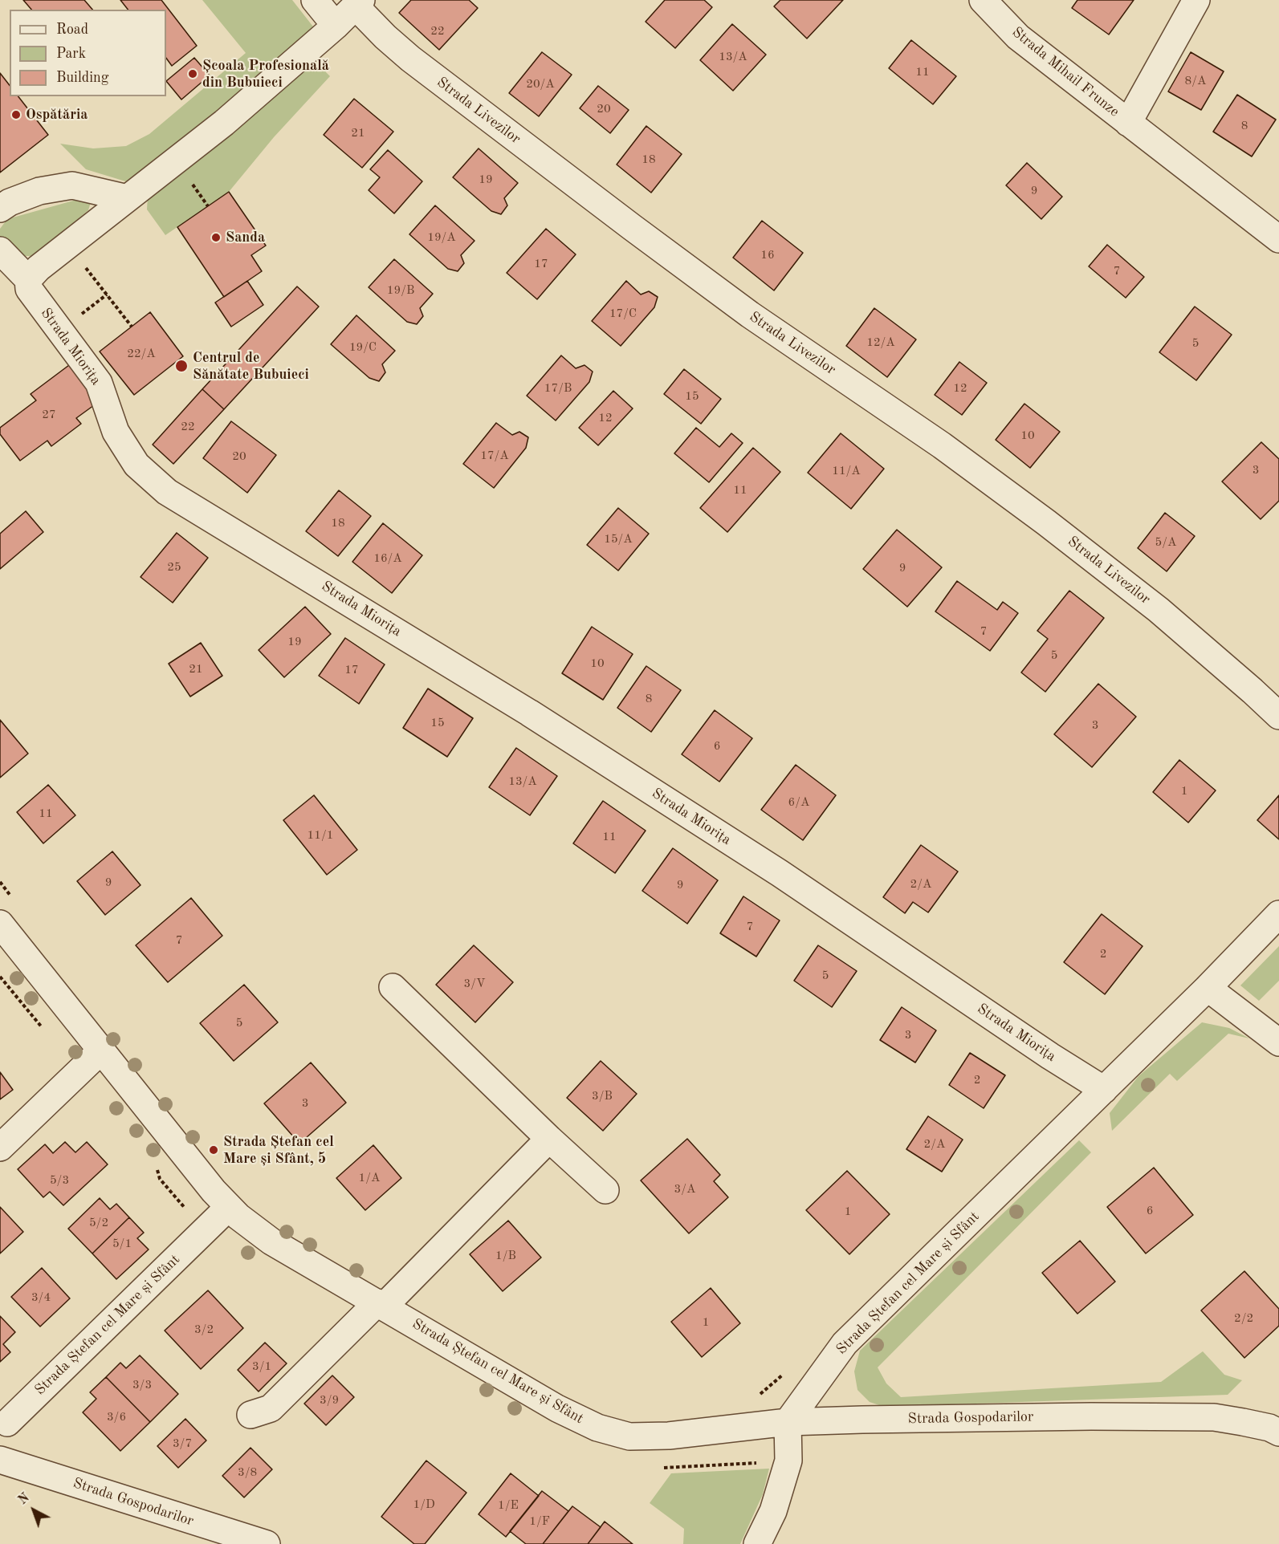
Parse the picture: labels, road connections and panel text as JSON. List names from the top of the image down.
{
  "streets": {
    "street": [
      "Strada Mihail Frunze",
      "Strada Livezilor",
      "Strada Miorița",
      "Strada Ștefan cel Mare și Sfânt",
      "Strada Gospodarilor"
    ]
  },
  "crossings": [
    ["Strada Miorița", "Strada Ștefan cel Mare și Sfânt"],
    ["Strada Ștefan cel Mare și Sfânt", "Strada Gospodarilor"]
  ],
  "places": [
    "Școala Profesională din Bubuieci",
    "Ospătăria",
    "Sanda",
    "Centrul de Sănătate Bubuieci",
    "Strada Ștefan cel Mare și Sfânt, 5"
  ],
  "house_numbers": [
    "22",
    "13/A",
    "11",
    "8/A",
    "20/A",
    "20",
    "8",
    "21",
    "18",
    "19",
    "9",
    "19/A",
    "16",
    "17",
    "7",
    "19/B",
    "17/C",
    "12/A",
    "5",
    "19/C",
    "22/A",
    "17/B",
    "12",
    "15",
    "27",
    "12",
    "22",
    "10",
    "17/A",
    "20",
    "3",
    "11/A",
    "11",
    "18",
    "15/A",
    "5/A",
    "16/A",
    "25",
    "9",
    "7",
    "19",
    "5",
    "10",
    "21",
    "17",
    "8",
    "15",
    "3",
    "6",
    "13/A",
    "1",
    "6/A",
    "11",
    "11/1",
    "11",
    "9",
    "2/A",
    "9",
    "7",
    "7",
    "2",
    "5",
    "3/V",
    "5",
    "3",
    "2",
    "3/B",
    "3",
    "2/A",
    "1/A",
    "5/3",
    "3/A",
    "6",
    "1",
    "5/2",
    "5/1",
    "1/B",
    "3/4",
    "2/2",
    "1",
    "3/2",
    "3/1",
    "3/3",
    "3/9",
    "3/6",
    "3/7",
    "3/8",
    "1/D",
    "1/E",
    "1/F"
  ],
  "legend": ["Road", "Park", "Building"],
  "north": "top left"
}
